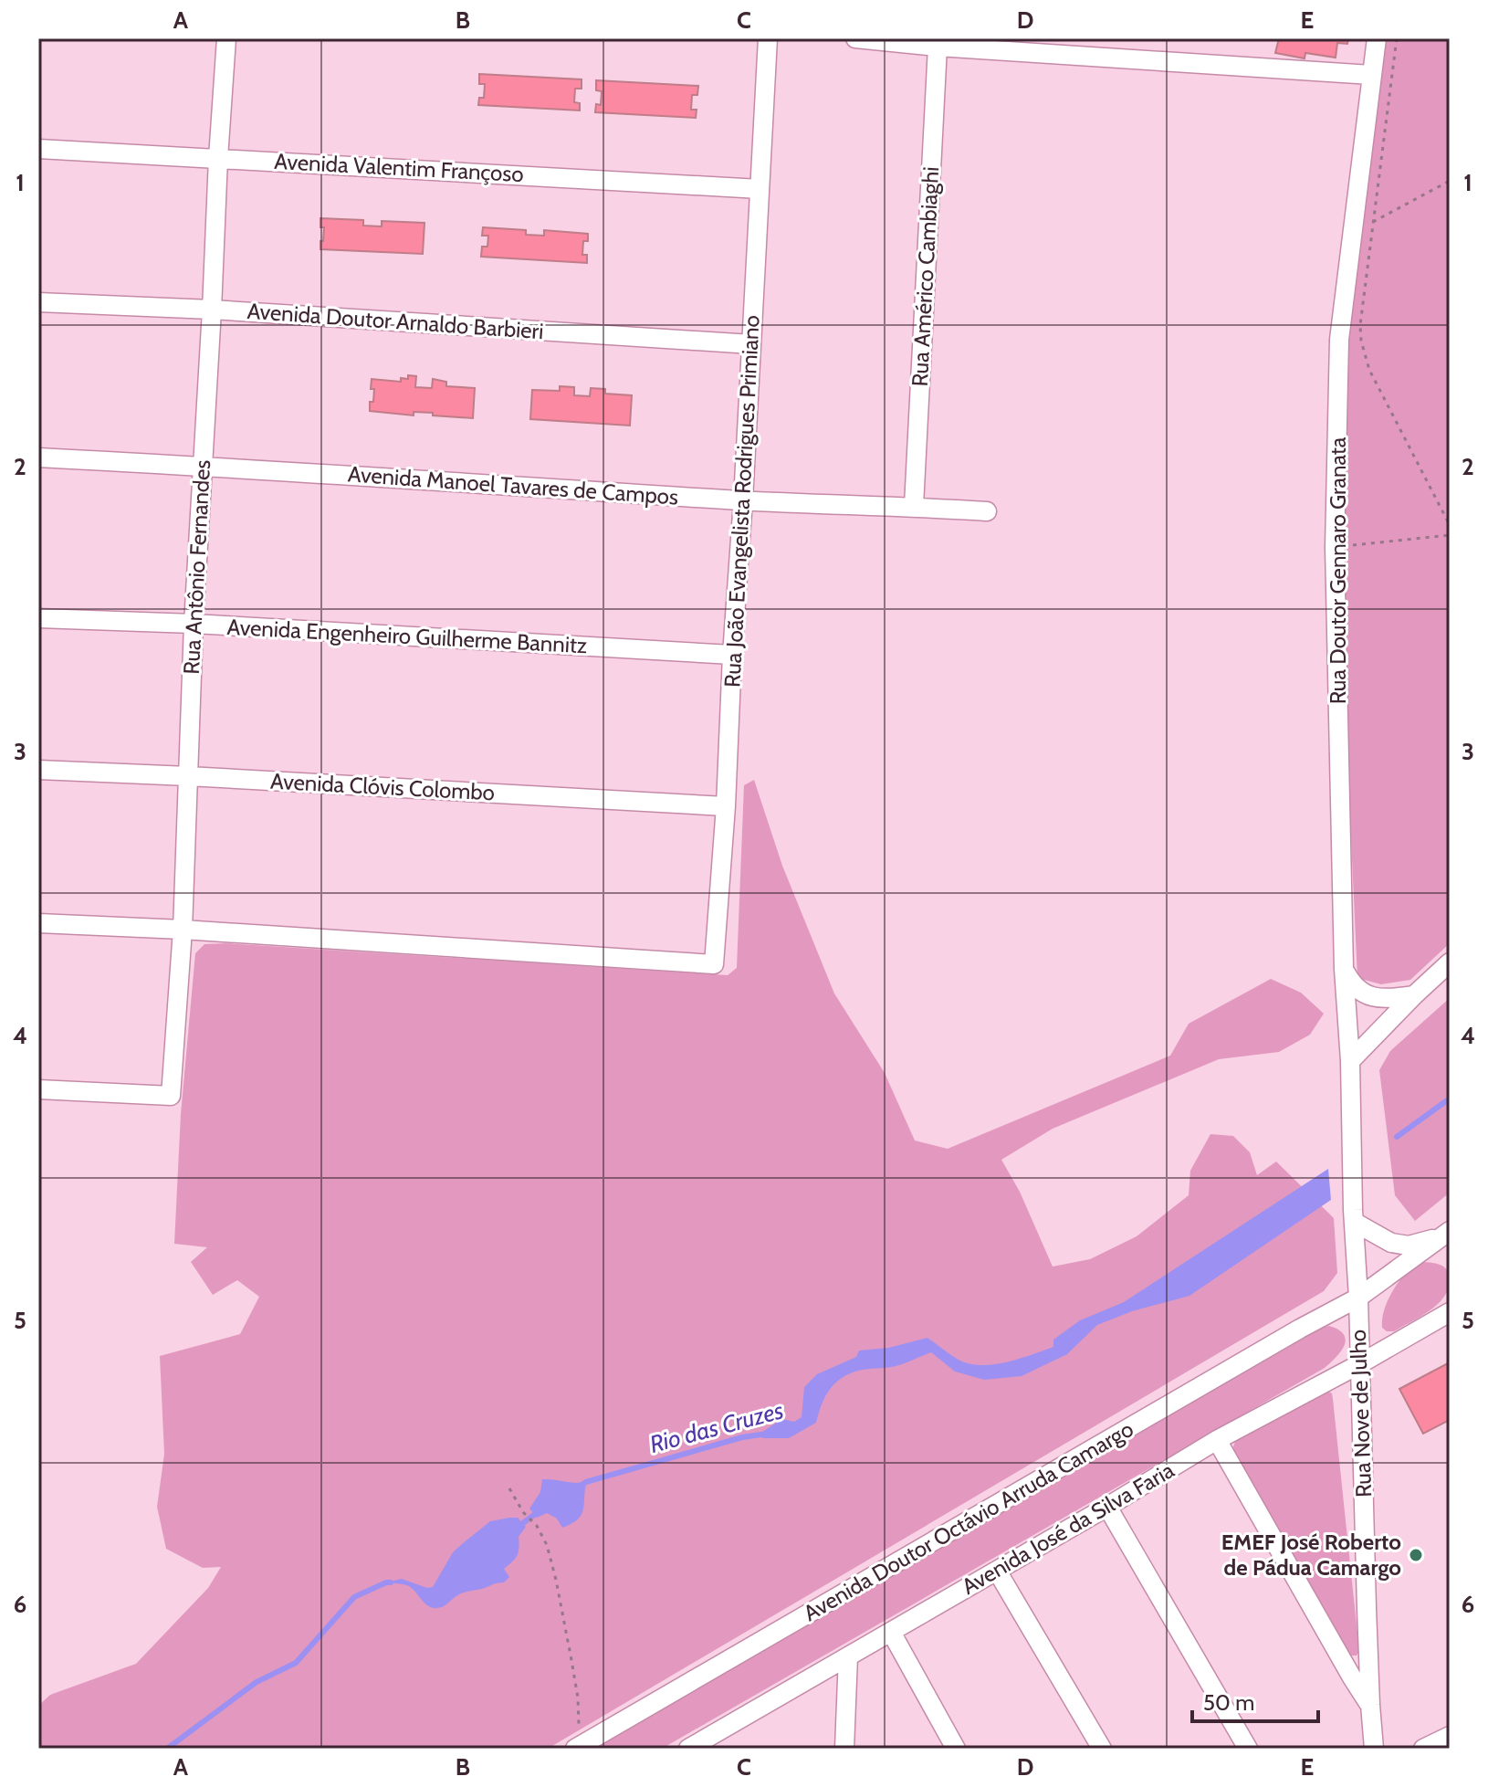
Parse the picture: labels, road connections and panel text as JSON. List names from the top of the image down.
{
  "streets": {
    "street": [
      "Avenida Valentim Françoso",
      "Rua Américo Cambiaghi",
      "Avenida Doutor Arnaldo Barbieri",
      "Avenida Manoel Tavares de Campos",
      "Rua João Evangelista Rodrigues Primiano",
      "Rua Antônio Fernandes",
      "Rua Doutor Gennaro Granata",
      "Avenida Engenheiro Guilherme Bannitz",
      "Avenida Clóvis Colombo",
      "Rua Nove de Julho",
      "Avenida Doutor Octávio Arruda Camargo",
      "Avenida José da Silva Faria"
    ]
  },
  "crossings": [
    ["Avenida Valentim Françoso", "Rua João Evangelista Rodrigues Primiano"],
    ["Avenida Valentim Françoso", "Rua Antônio Fernandes"],
    ["Rua Américo Cambiaghi", "Avenida Manoel Tavares de Campos"],
    ["Avenida Doutor Arnaldo Barbieri", "Rua João Evangelista Rodrigues Primiano"],
    ["Avenida Doutor Arnaldo Barbieri", "Rua Antônio Fernandes"],
    ["Avenida Manoel Tavares de Campos", "Rua João Evangelista Rodrigues Primiano"],
    ["Avenida Manoel Tavares de Campos", "Rua Antônio Fernandes"],
    ["Rua João Evangelista Rodrigues Primiano", "Rua Antônio Fernandes"],
    ["Rua João Evangelista Rodrigues Primiano", "Avenida Engenheiro Guilherme Bannitz"],
    ["Rua João Evangelista Rodrigues Primiano", "Avenida Clóvis Colombo"],
    ["Rua Antônio Fernandes", "Avenida Engenheiro Guilherme Bannitz"],
    ["Rua Antônio Fernandes", "Avenida Clóvis Colombo"],
    ["Rua Nove de Julho", "Avenida Doutor Octávio Arruda Camargo"],
    ["Rua Nove de Julho", "Avenida José da Silva Faria"]
  ],
  "water": ["Rio das Cruzes"],
  "places": ["EMEF José Roberto de Pádua Camargo"],
  "scale_bar": "50 m",
  "grid": {
    "columns": [
      "A",
      "B",
      "C",
      "D",
      "E"
    ],
    "rows": [
      "1",
      "2",
      "3",
      "4",
      "5",
      "6"
    ]
  }
}
